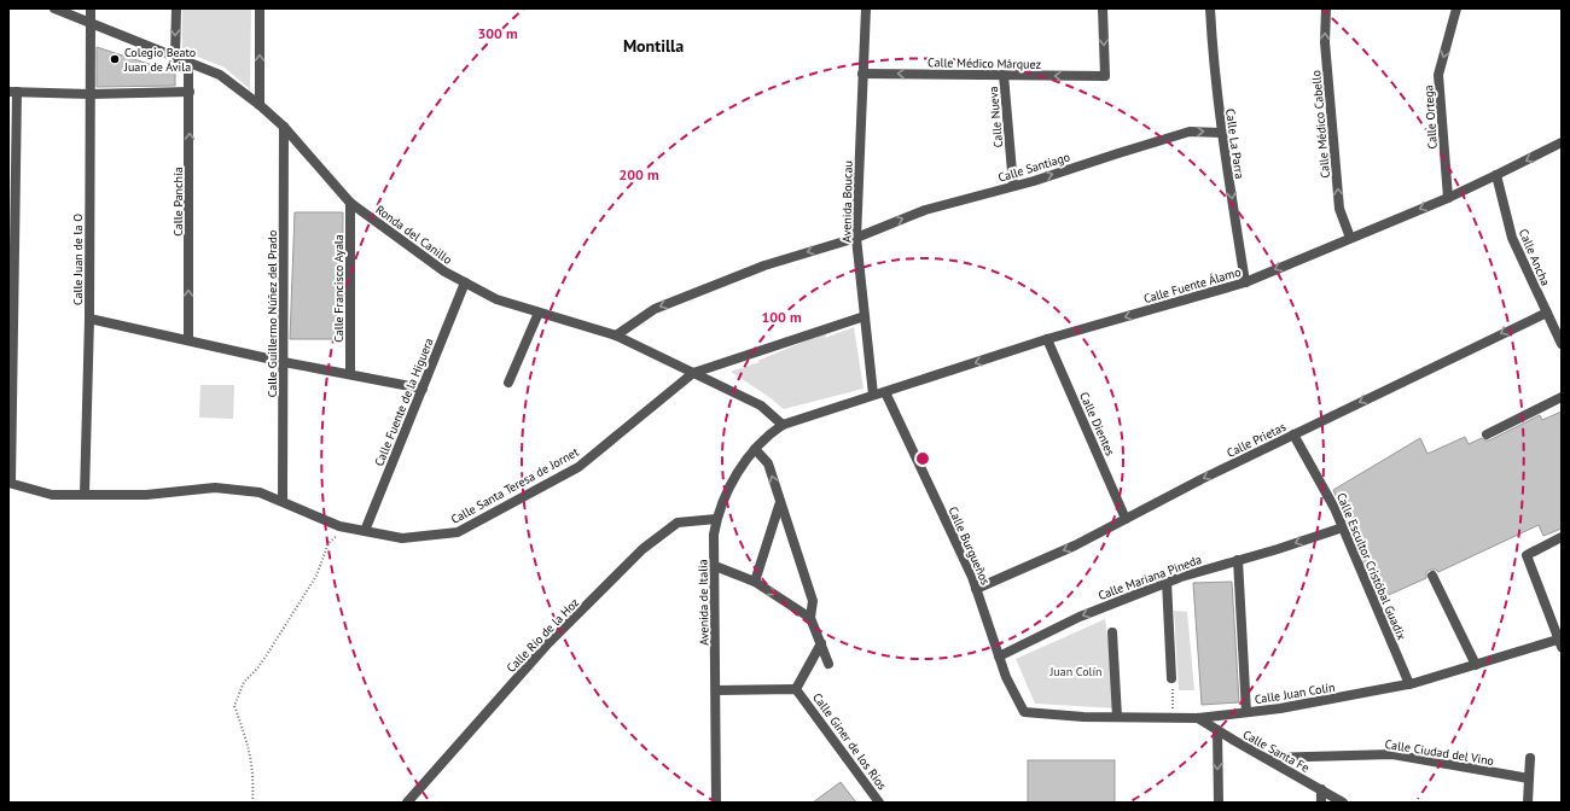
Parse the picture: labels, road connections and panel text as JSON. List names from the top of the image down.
{
  "streets": {
    "street": [
      "Calle Médico Márquez",
      "Calle Nueva",
      "Calle Ortega",
      "Calle Médico Cabello",
      "Calle La Parra",
      "Calle Santiago",
      "Calle Panchía",
      "Avenida Boucau",
      "Ronda del Canillo",
      "Calle Ancha",
      "Calle Juan de la O",
      "Calle Fuente Álamo",
      "Calle Francisco Ayala",
      "Calle Guillermo Núñez del Prado",
      "Calle Fuente de la Higuera",
      "Calle Dientes",
      "Calle Prietas",
      "Calle Santa Teresa de Jornet",
      "Calle Burgueños",
      "Calle Escultor Cristóbal Guadix",
      "Calle Mariana Pineda",
      "Avenida de Italia",
      "Calle Río de la Hoz",
      "Calle Juan Colín",
      "Calle Giner de los Ríos",
      "Calle Santa Fe",
      "Calle Ciudad del Vino"
    ]
  },
  "crossings": [
    ["Calle Médico Márquez", "Calle Nueva"],
    ["Calle Médico Márquez", "Avenida Boucau"],
    ["Calle Nueva", "Calle Santiago"],
    ["Calle Ortega", "Calle Fuente Álamo"],
    ["Calle Médico Cabello", "Calle Fuente Álamo"],
    ["Calle La Parra", "Calle Santiago"],
    ["Calle La Parra", "Calle Fuente Álamo"],
    ["Calle Santiago", "Avenida Boucau"],
    ["Calle Santiago", "Ronda del Canillo"],
    ["Calle Panchía", "Ronda del Canillo"],
    ["Avenida Boucau", "Calle Fuente Álamo"],
    ["Avenida Boucau", "Avenida de Italia"],
    ["Ronda del Canillo", "Calle Juan de la O"],
    ["Ronda del Canillo", "Calle Francisco Ayala"],
    ["Ronda del Canillo", "Calle Guillermo Núñez del Prado"],
    ["Ronda del Canillo", "Calle Fuente de la Higuera"],
    ["Ronda del Canillo", "Calle Santa Teresa de Jornet"],
    ["Ronda del Canillo", "Avenida de Italia"],
    ["Calle Ancha", "Calle Fuente Álamo"],
    ["Calle Ancha", "Calle Prietas"],
    ["Calle Juan de la O", "Calle Santa Teresa de Jornet"],
    ["Calle Fuente Álamo", "Calle Dientes"],
    ["Calle Fuente Álamo", "Calle Burgueños"],
    ["Calle Fuente Álamo", "Avenida de Italia"],
    ["Calle Guillermo Núñez del Prado", "Calle Santa Teresa de Jornet"],
    ["Calle Fuente de la Higuera", "Calle Santa Teresa de Jornet"],
    ["Calle Dientes", "Calle Prietas"],
    ["Calle Prietas", "Calle Burgueños"],
    ["Calle Prietas", "Calle Escultor Cristóbal Guadix"],
    ["Calle Burgueños", "Calle Mariana Pineda"],
    ["Calle Burgueños", "Calle Juan Colín"],
    ["Calle Escultor Cristóbal Guadix", "Calle Mariana Pineda"],
    ["Calle Escultor Cristóbal Guadix", "Calle Juan Colín"],
    ["Avenida de Italia", "Calle Río de la Hoz"],
    ["Avenida de Italia", "Calle Giner de los Ríos"],
    ["Calle Juan Colín", "Calle Santa Fe"],
    ["Calle Santa Fe", "Calle Ciudad del Vino"]
  ],
  "one_way": [
    "Calle Médico Márquez",
    "Calle Ortega",
    "Calle Médico Cabello",
    "Calle La Parra",
    "Calle Panchía",
    "Calle Fuente Álamo",
    "Calle Prietas",
    "Calle Mariana Pineda"
  ],
  "districts": ["Montilla"],
  "parks": ["Juan Colín"],
  "places": ["Colegio Beato Juan de Ávila"],
  "rings": ["300 m", "200 m", "100 m"]
}
